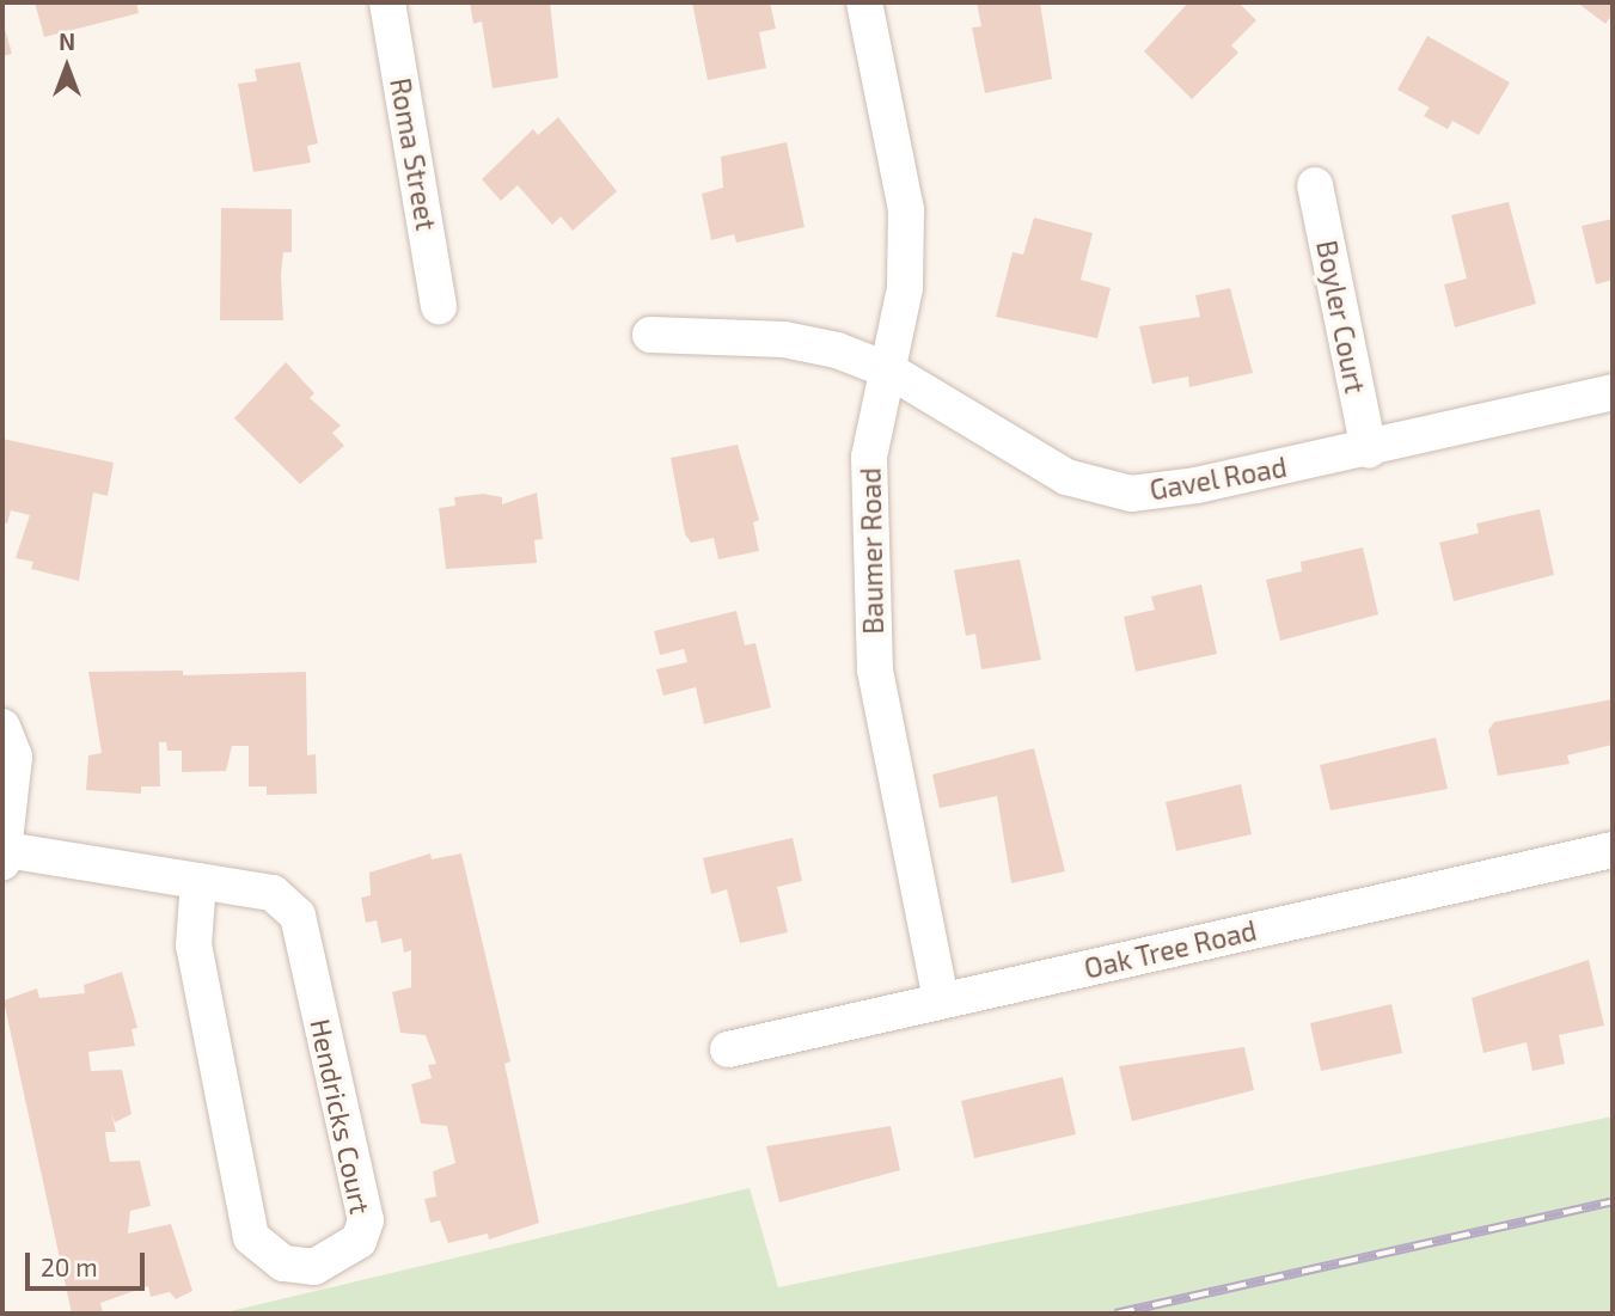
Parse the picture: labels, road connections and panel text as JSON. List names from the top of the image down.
{
  "streets": {
    "street": [
      "Roma Street",
      "Boyler Court",
      "Gavel Road",
      "Baumer Road",
      "Oak Tree Road",
      "Hendricks Court"
    ]
  },
  "crossings": [
    ["Boyler Court", "Gavel Road"],
    ["Gavel Road", "Baumer Road"],
    ["Baumer Road", "Oak Tree Road"]
  ],
  "scale_bar": "20 m",
  "north": "top"
}
